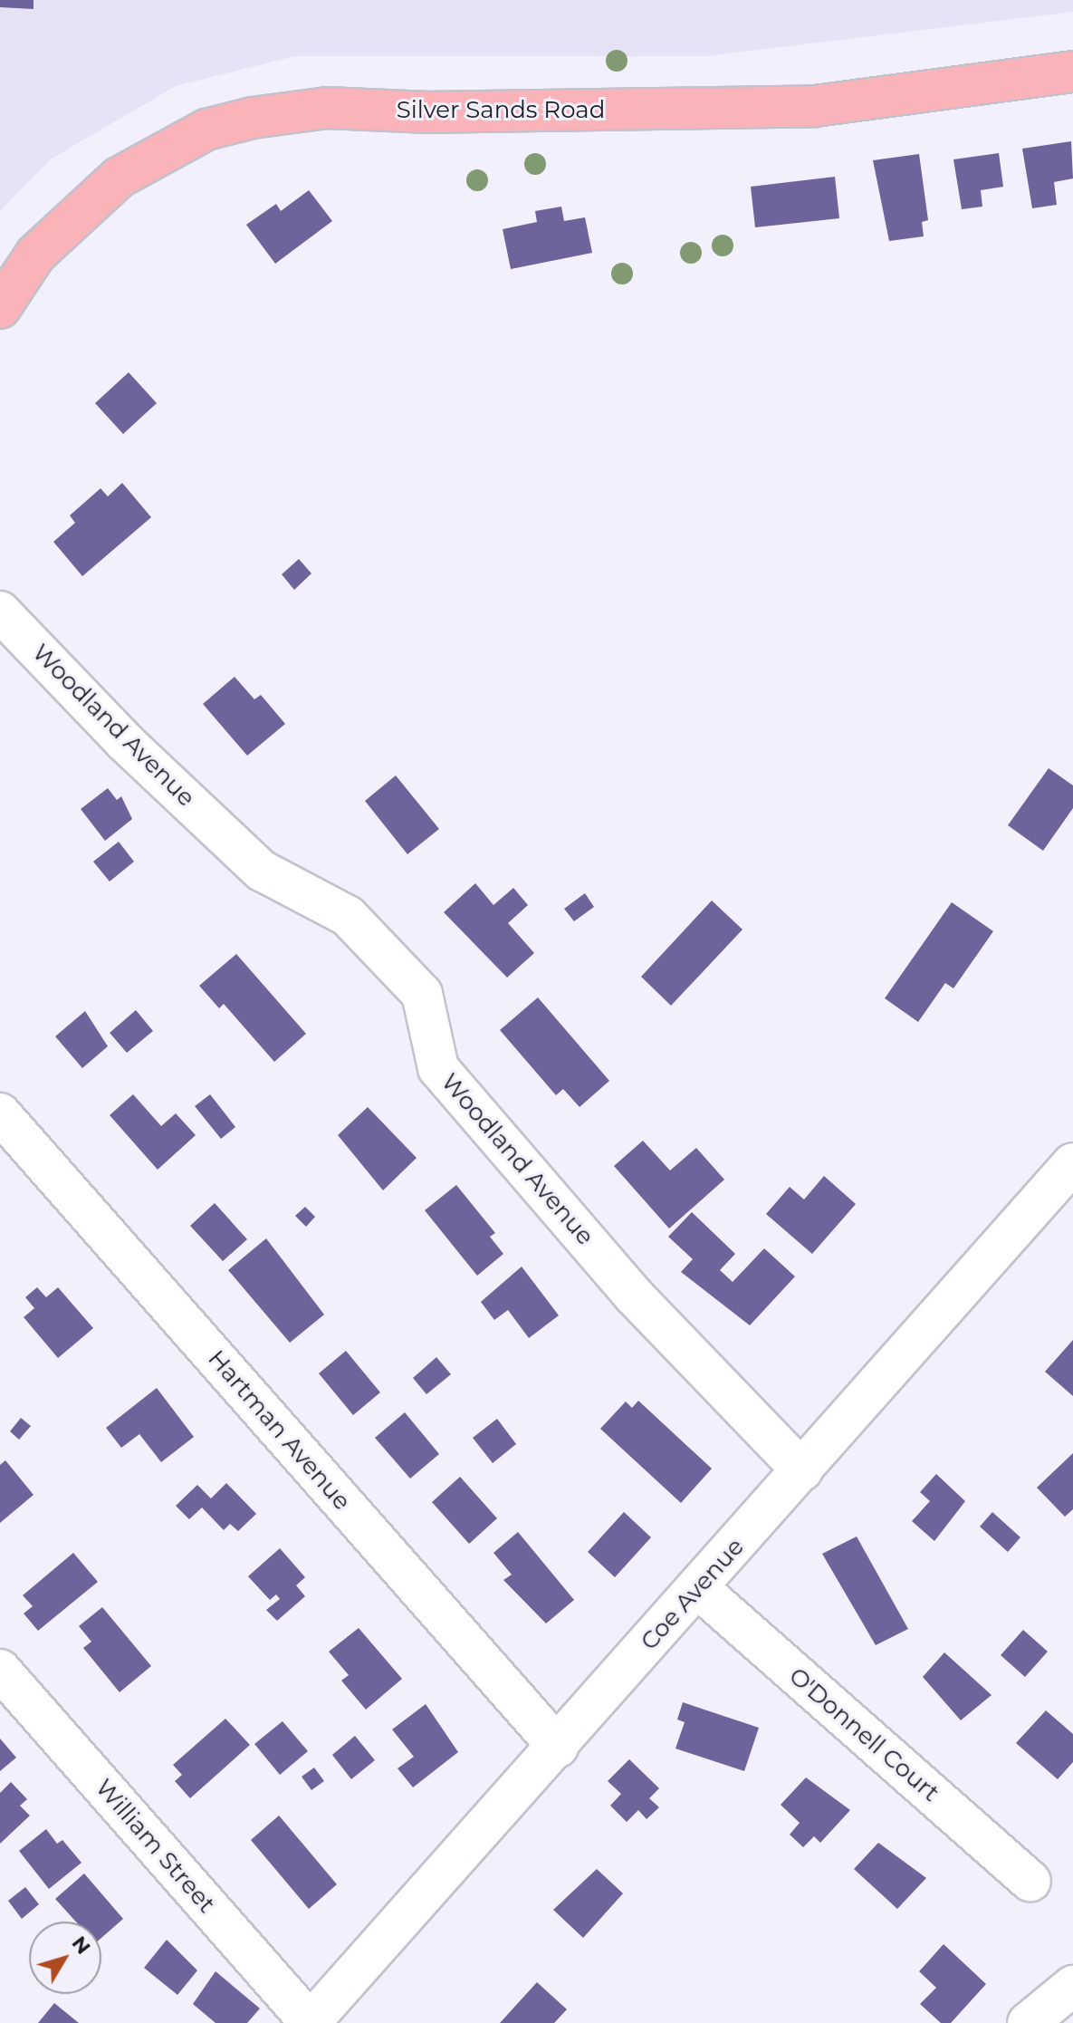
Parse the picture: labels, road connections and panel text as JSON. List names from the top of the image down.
{
  "streets": {
    "main road": ["Silver Sands Road"],
    "street": [
      "Woodland Avenue",
      "Hartman Avenue",
      "Coe Avenue",
      "O'Donnell Court",
      "William Street"
    ]
  },
  "crossings": [
    ["Woodland Avenue", "Coe Avenue"],
    ["Hartman Avenue", "Coe Avenue"],
    ["Coe Avenue", "O'Donnell Court"],
    ["Coe Avenue", "William Street"]
  ],
  "north": "top right"
}
